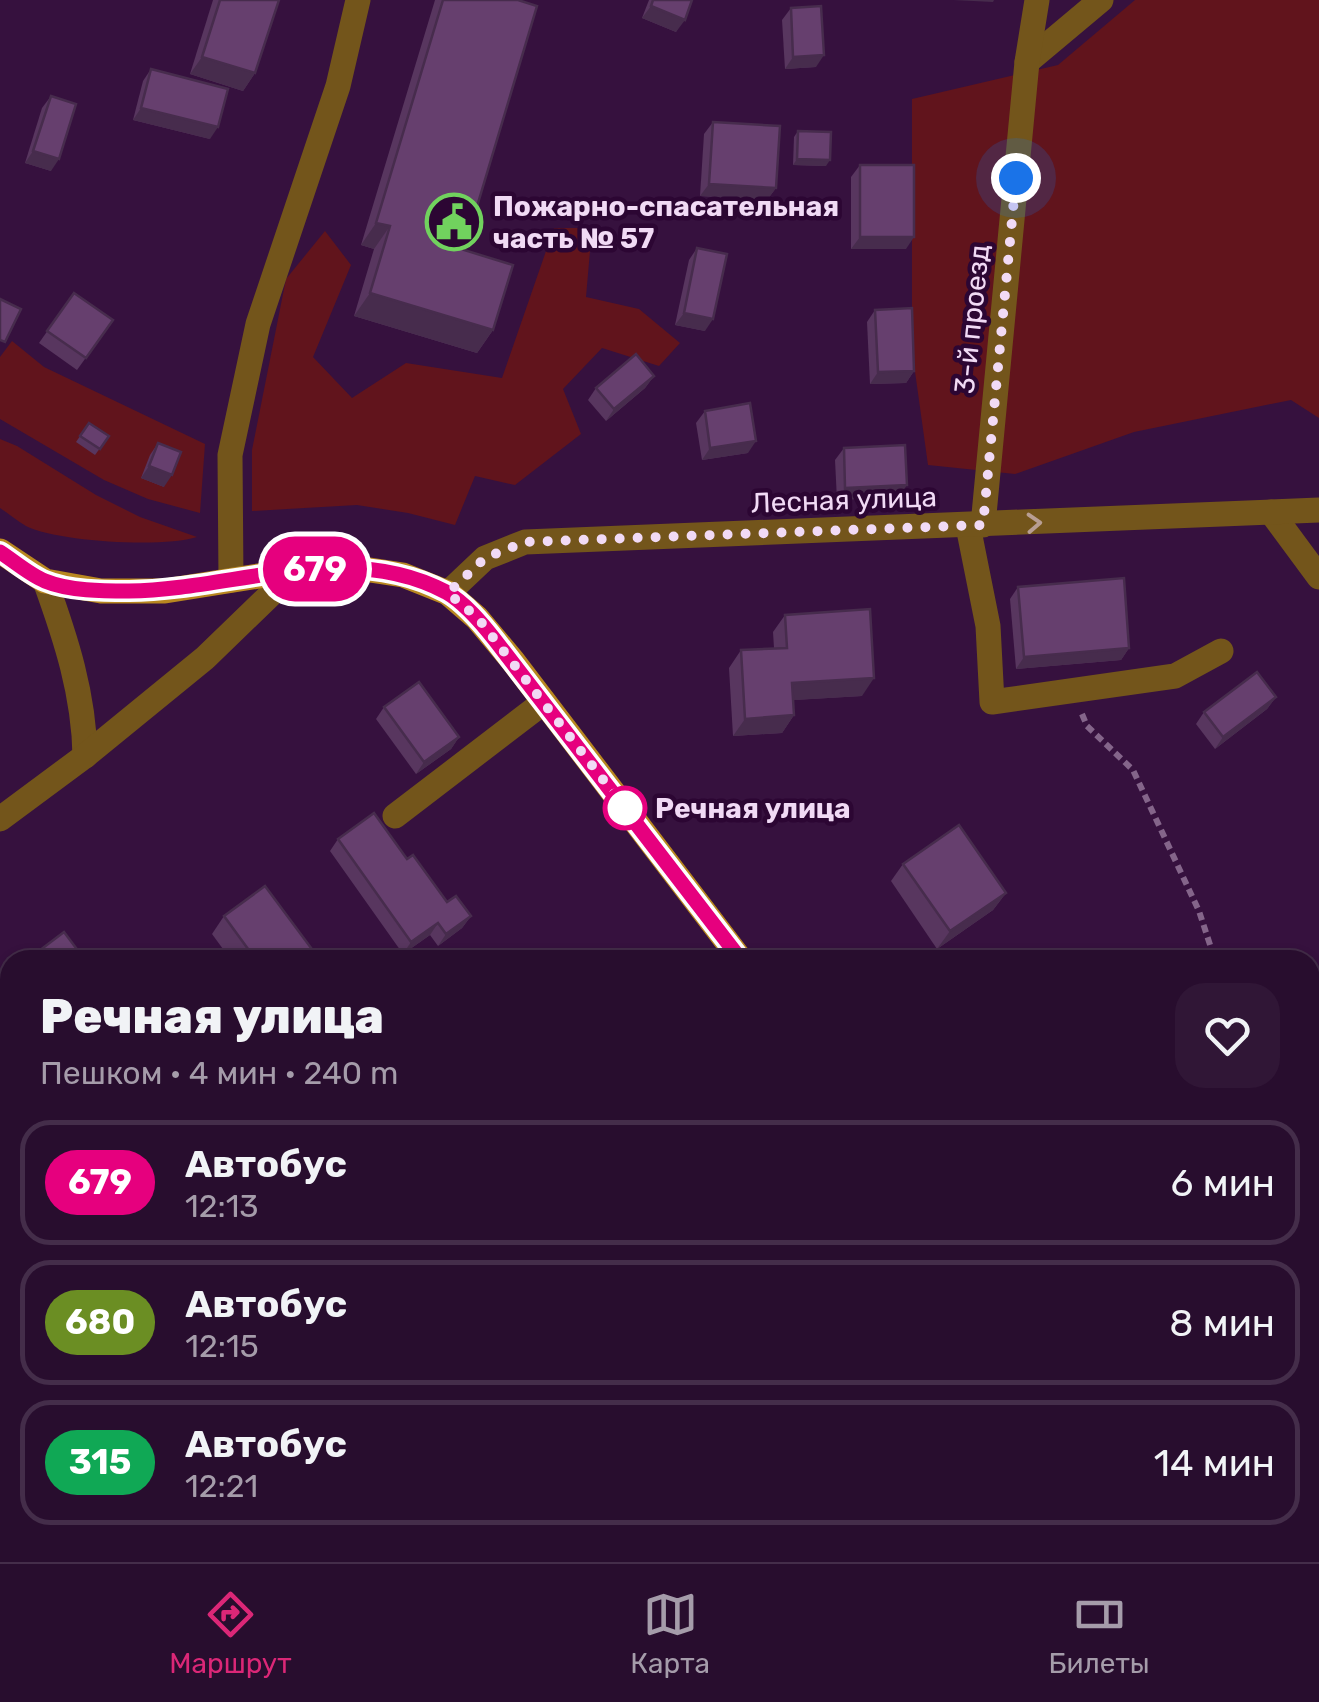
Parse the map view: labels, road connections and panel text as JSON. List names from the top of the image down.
{
  "streets": {
    "street": ["3-й проезд", "Лесная улица"]
  },
  "crossings": [
    ["3-й проезд", "Лесная улица"]
  ],
  "places": {
    "public building": ["Пожарно-спасательная часть № 57"],
    "other": ["Речная улица"]
  },
  "lines": ["bus line 679"],
  "page": {
    "on_map": "679",
    "heading": ["Речная улица", "Пешком · 4 мин · 240 m"],
    "list": [
      {
        "mark": "679",
        "name": "Автобус",
        "note": "12:13",
        "value": "6 мин"
      },
      {
        "mark": "680",
        "name": "Автобус",
        "note": "12:15",
        "value": "8 мин"
      },
      {
        "mark": "315",
        "name": "Автобус",
        "note": "12:21",
        "value": "14 мин"
      }
    ],
    "tabs": ["Маршрут", "Карта", "Билеты"]
  }
}
